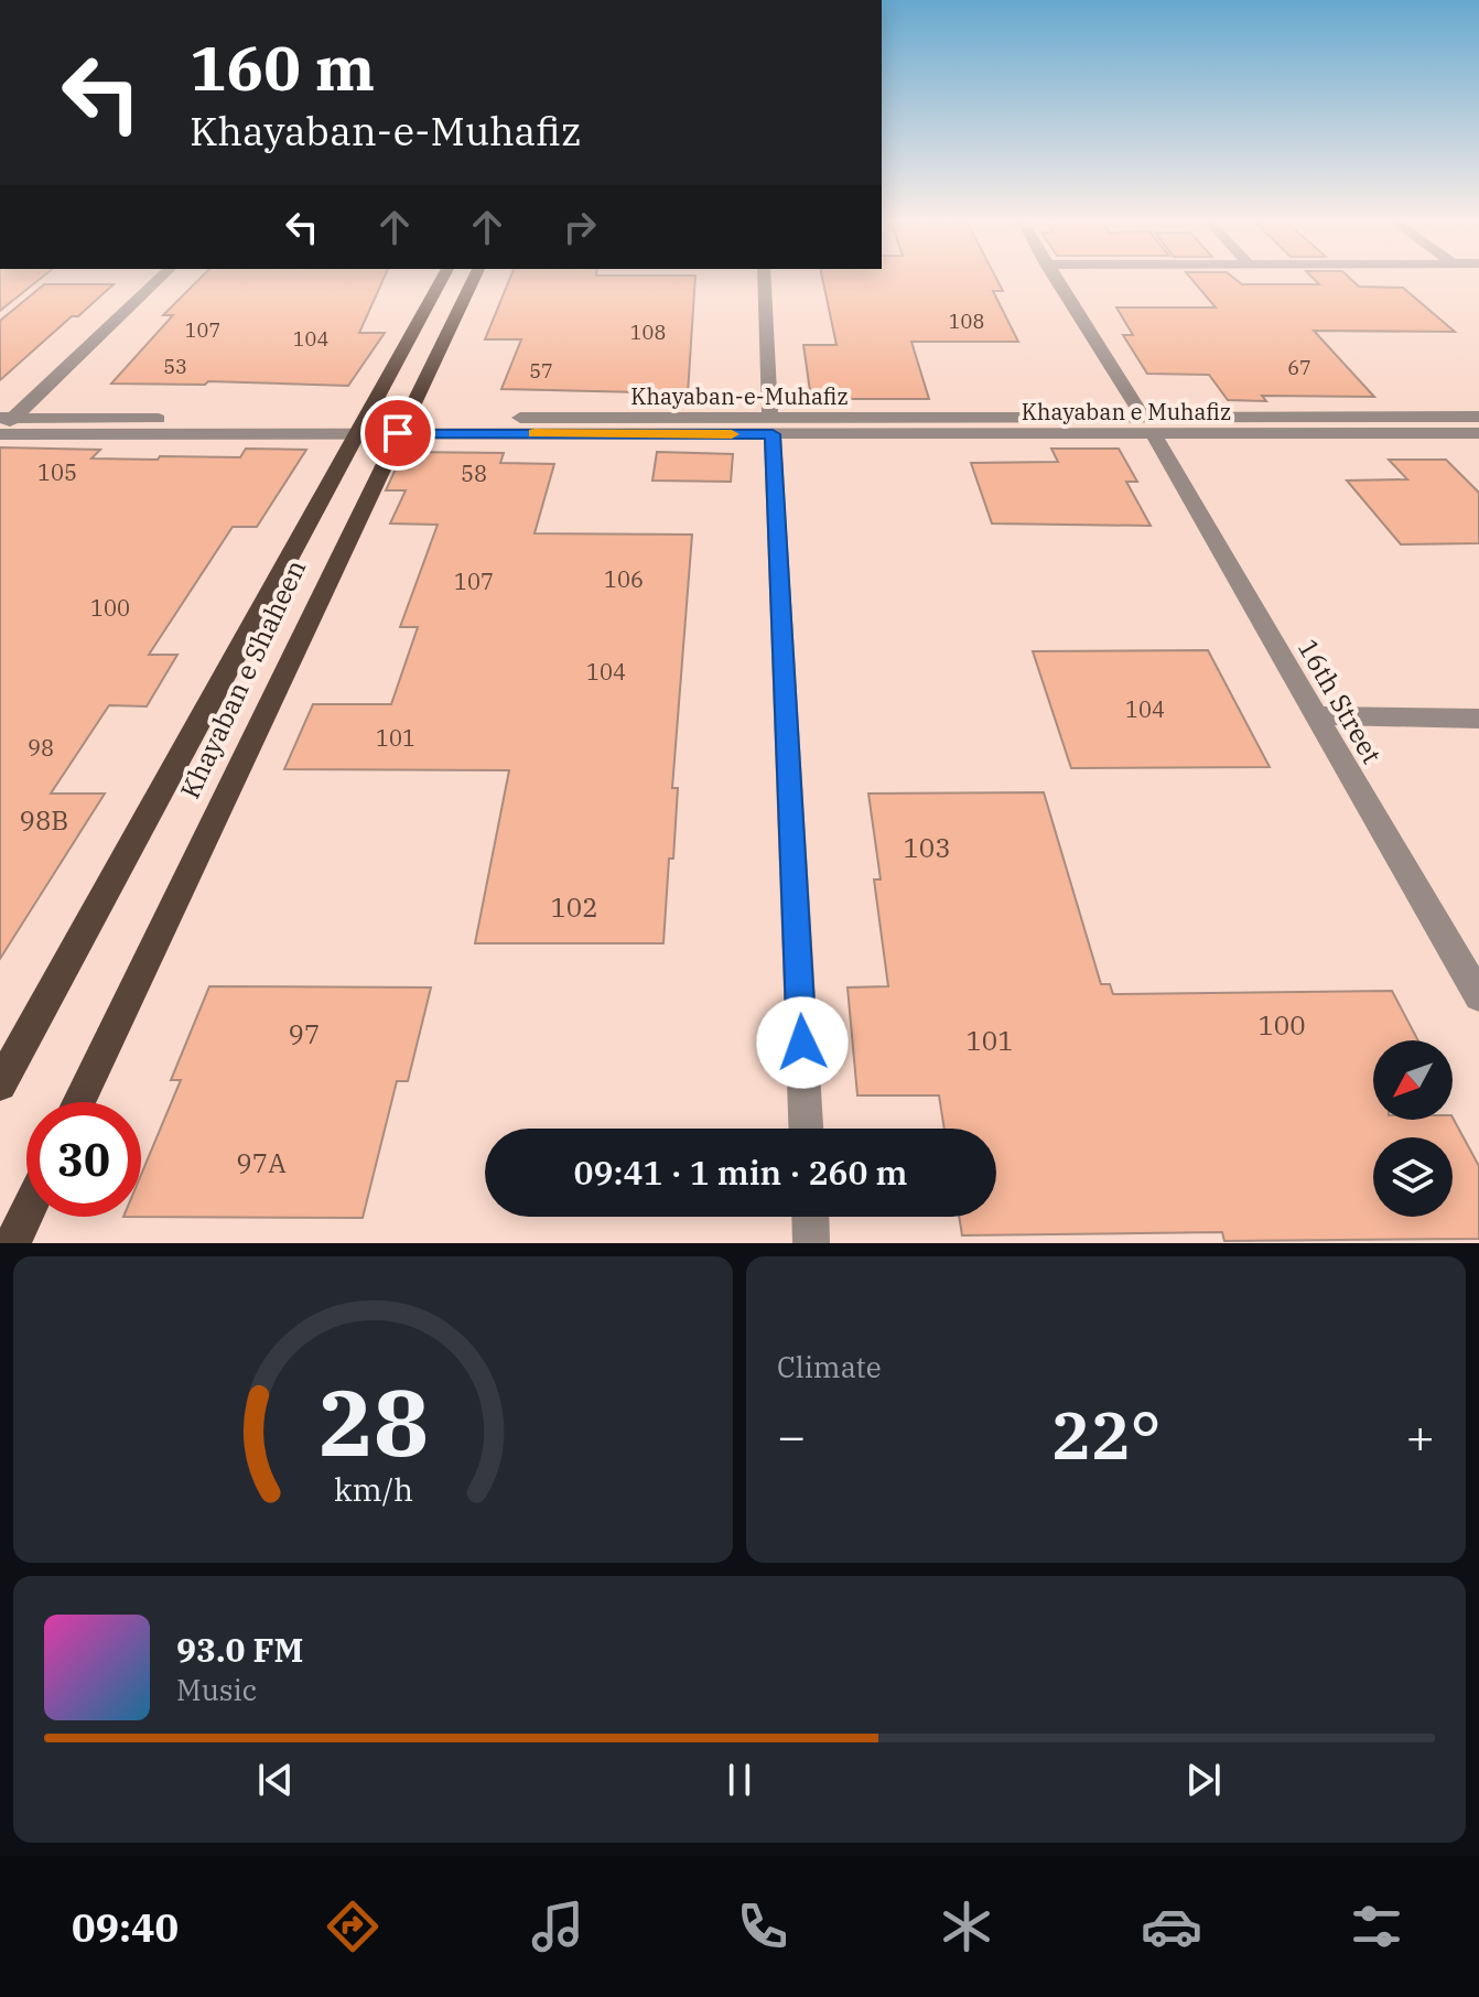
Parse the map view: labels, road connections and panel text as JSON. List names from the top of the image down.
{
  "streets": {
    "main road": ["Khayaban e Shaheen"],
    "street": ["Khayaban-e-Muhafiz", "Khayaban e Muhafiz", "16th Street"]
  },
  "crossings": [
    ["Khayaban-e-Muhafiz", "Khayaban e Muhafiz"],
    ["Khayaban-e-Muhafiz", "Khayaban e Shaheen"],
    ["Khayaban e Muhafiz", "16th Street"]
  ],
  "house_numbers": [
    "108",
    "107",
    "108",
    "104",
    "53",
    "67",
    "57",
    "105",
    "58",
    "106",
    "107",
    "100",
    "104",
    "104",
    "101",
    "98",
    "98B",
    "103",
    "102",
    "100",
    "97",
    "101",
    "97A"
  ],
  "north": "bottom left",
  "page": {
    "turn": ["160 m", "Khayaban-e-Muhafiz"],
    "limit": "30",
    "trip": "09:41 · 1 min · 260 m",
    "tile": "Climate",
    "heat": ["−", "22°", "+"],
    "song": ["93.0 FM", "Music"],
    "tabs": "09:40",
    "gauge": ["28", "km/h"]
  }
}
